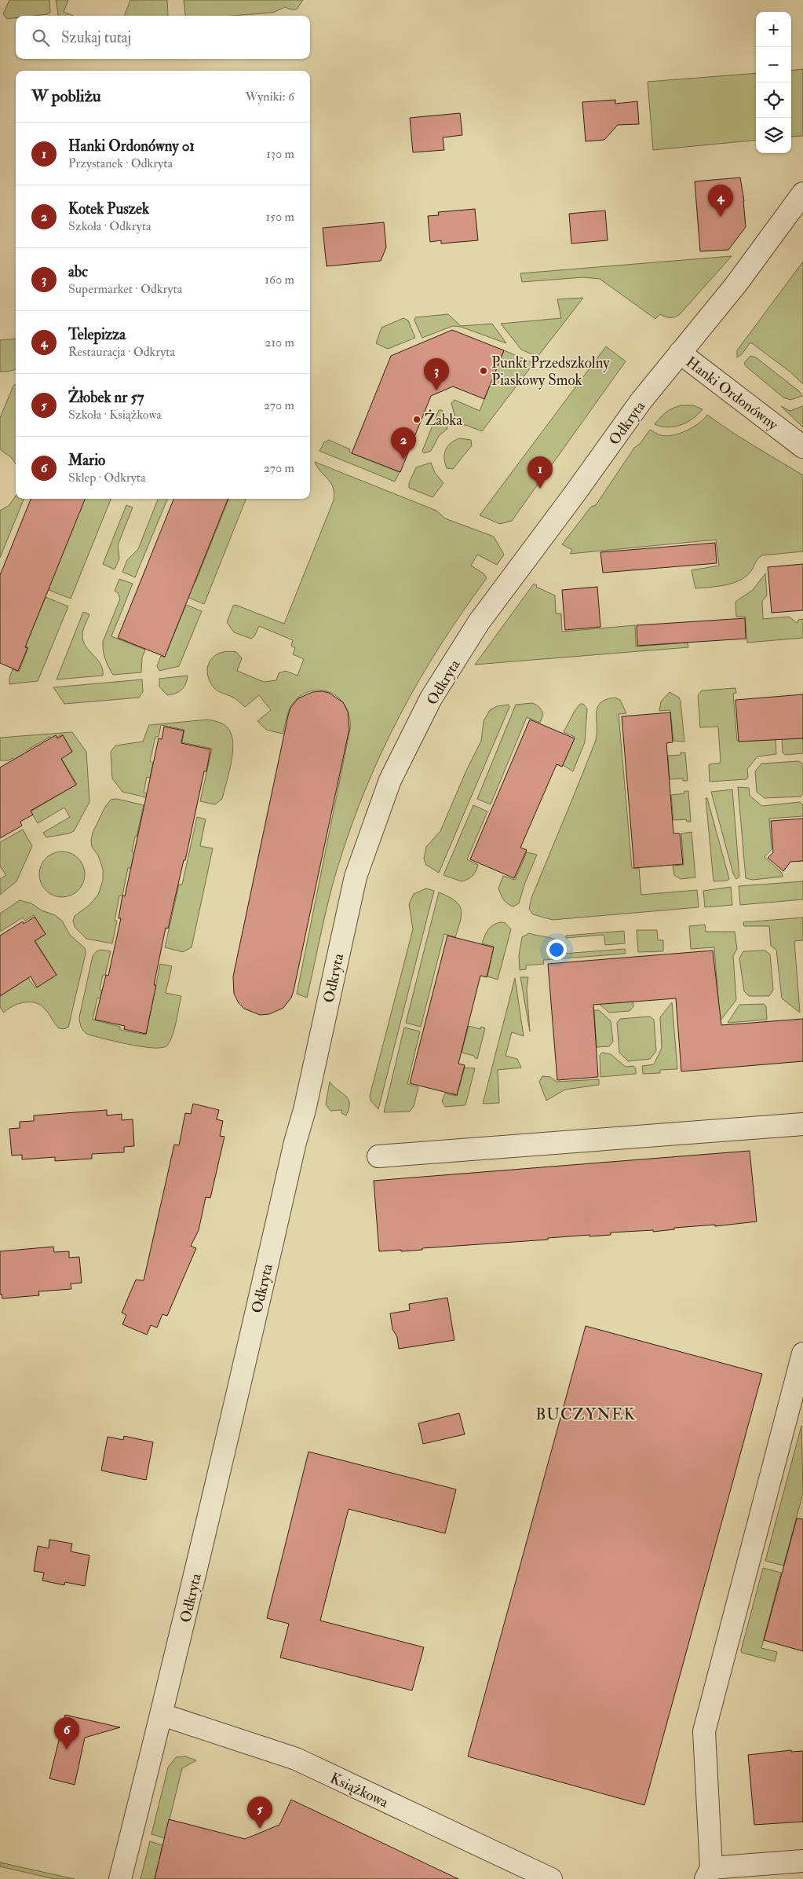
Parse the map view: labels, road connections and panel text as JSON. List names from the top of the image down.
{
  "streets": {
    "street": ["Hanki Ordonówny", "Odkryta", "Książkowa"]
  },
  "crossings": [
    ["Hanki Ordonówny", "Odkryta"],
    ["Odkryta", "Książkowa"]
  ],
  "districts": ["BUCZYNEK"],
  "places": ["Punkt Przedszkolny Piaskowy Smok", "Żabka"],
  "page": {
    "map_buttons": ["+", "−"],
    "search": "Szukaj tutaj",
    "heading": ["W pobliżu", "Wyniki: 6"],
    "list": [
      {
        "mark": "1",
        "name": "Hanki Ordonówny 01",
        "note": "Przystanek · Odkryta",
        "value": "130 m"
      },
      {
        "mark": "2",
        "name": "Kotek Puszek",
        "note": "Szkoła · Odkryta",
        "value": "150 m"
      },
      {
        "mark": "3",
        "name": "abc",
        "note": "Supermarket · Odkryta",
        "value": "160 m"
      },
      {
        "mark": "4",
        "name": "Telepizza",
        "note": "Restauracja · Odkryta",
        "value": "210 m"
      },
      {
        "mark": "5",
        "name": "Żłobek nr 57",
        "note": "Szkoła · Książkowa",
        "value": "270 m"
      },
      {
        "mark": "6",
        "name": "Mario",
        "note": "Sklep · Odkryta",
        "value": "270 m"
      }
    ],
    "pins": [
      "4",
      "3",
      "2",
      "1",
      "6",
      "5"
    ]
  }
}
